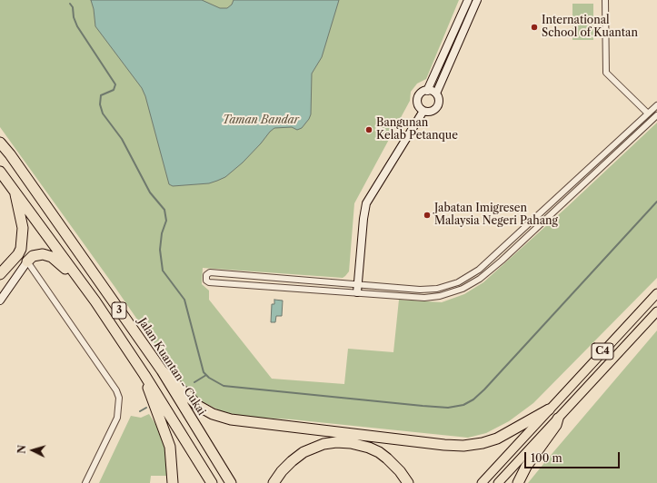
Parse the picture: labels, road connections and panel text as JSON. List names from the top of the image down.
{
  "streets": {
    "highway": ["3", "Jalan Kuantan - Cukai"],
    "main road": ["C4"]
  },
  "parks": ["Taman Bandar"],
  "places": ["International School of Kuantan", "Bangunan Kelab Petanque", "Jabatan Imigresen Malaysia Negeri Pahang"],
  "scale_bar": "100 m",
  "north": "left"
}
